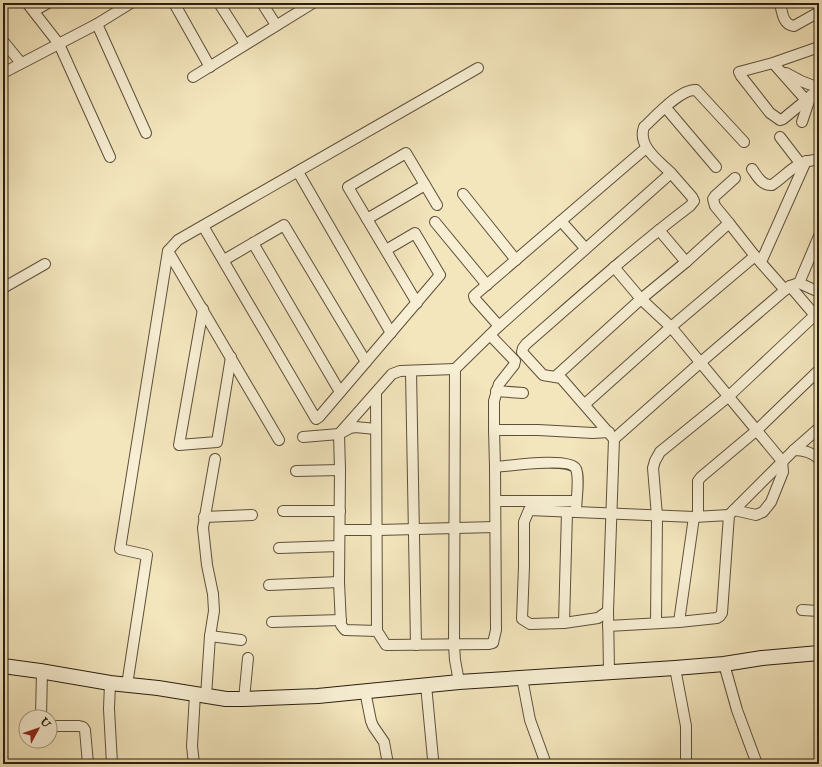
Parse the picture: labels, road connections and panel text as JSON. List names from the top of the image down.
{
  "north": "top right"
}
